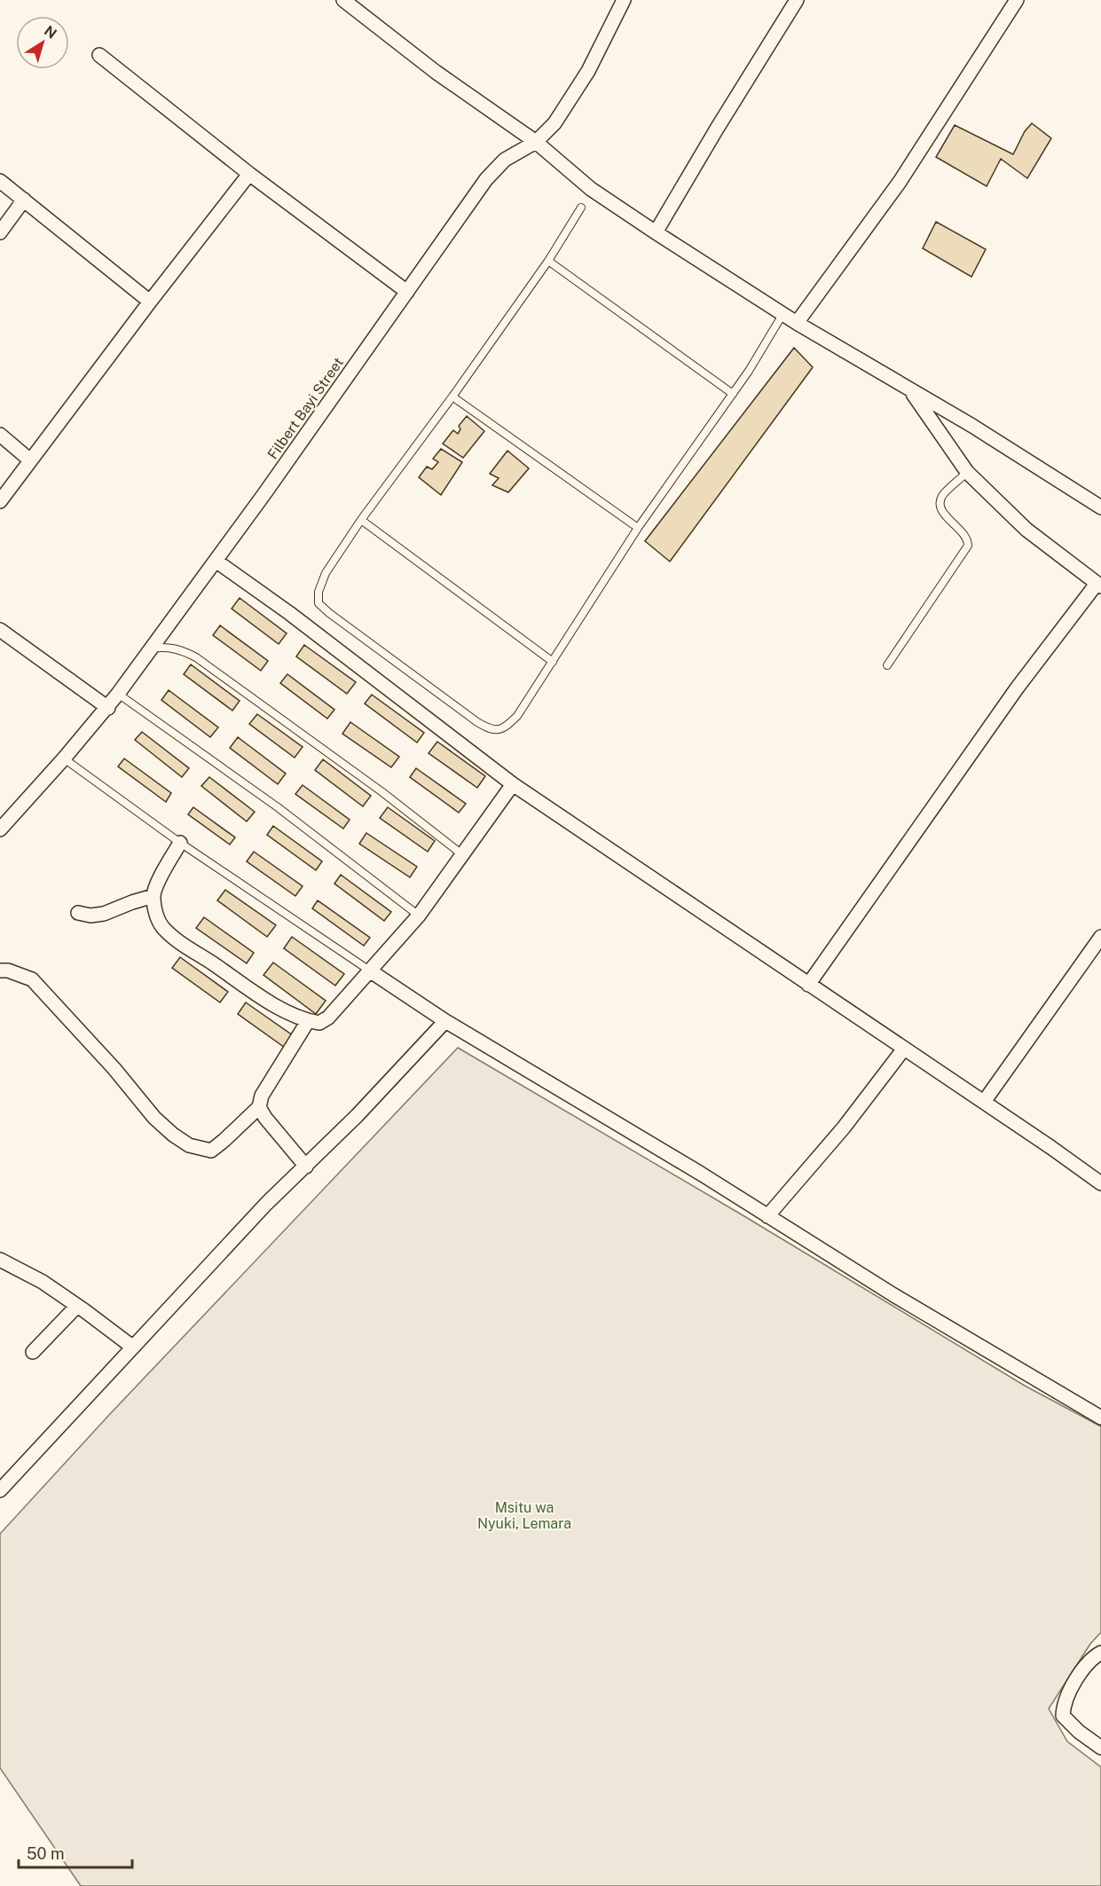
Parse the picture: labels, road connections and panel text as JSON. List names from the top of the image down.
{
  "streets": {
    "street": ["Filbert Bayi Street"]
  },
  "parks": ["Msitu wa Nyuki, Lemara"],
  "scale_bar": "50 m",
  "north": "top right"
}
